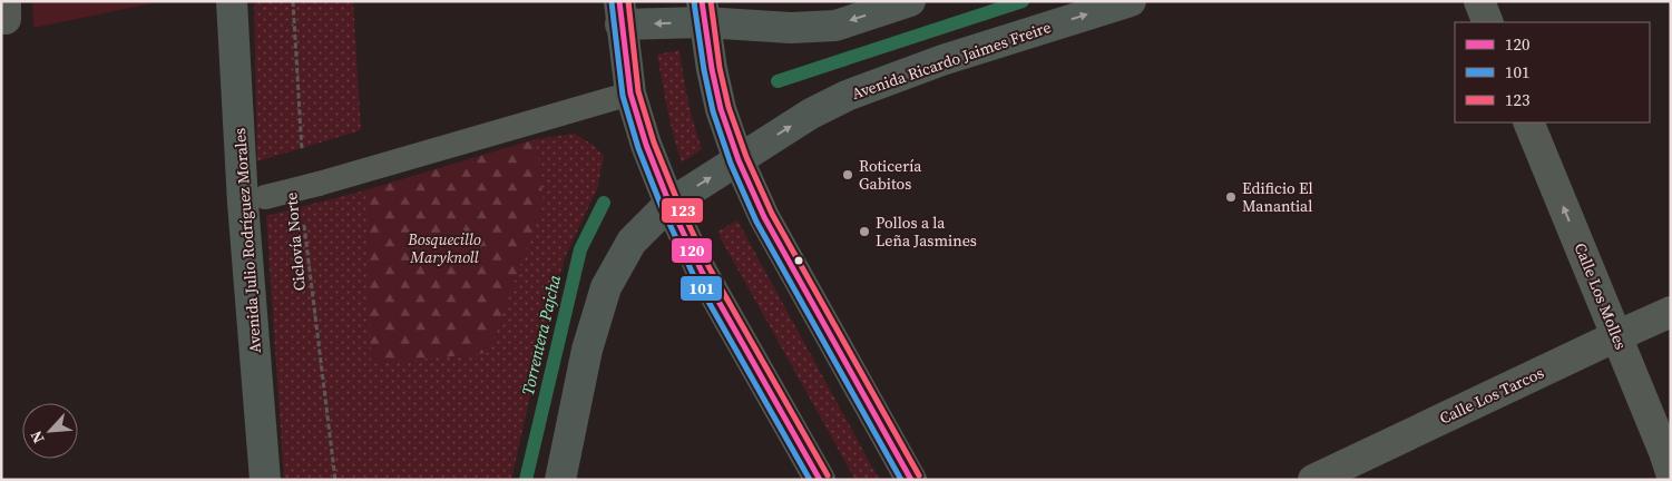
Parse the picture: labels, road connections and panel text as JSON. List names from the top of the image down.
{
  "streets": {
    "main road": ["Avenida Ricardo Jaimes Freire", "Avenida Julio Rodríguez Morales"],
    "street": ["Calle Los Molles", "Calle Los Tarcos"],
    "path": ["Ciclovía Norte"]
  },
  "crossings": [
    ["Calle Los Molles", "Calle Los Tarcos"]
  ],
  "one_way": ["Calle Los Molles"],
  "water": ["Torrentera Pajcha"],
  "parks": ["Bosquecillo Maryknoll"],
  "places": ["Roticería Gabitos", "Edificio El Manantial", "Pollos a la Leña Jasmines"],
  "lines": ["transit line 120", "transit line 123", "transit line 101"],
  "legend": ["120", "101", "123"],
  "north": "bottom left"
}
